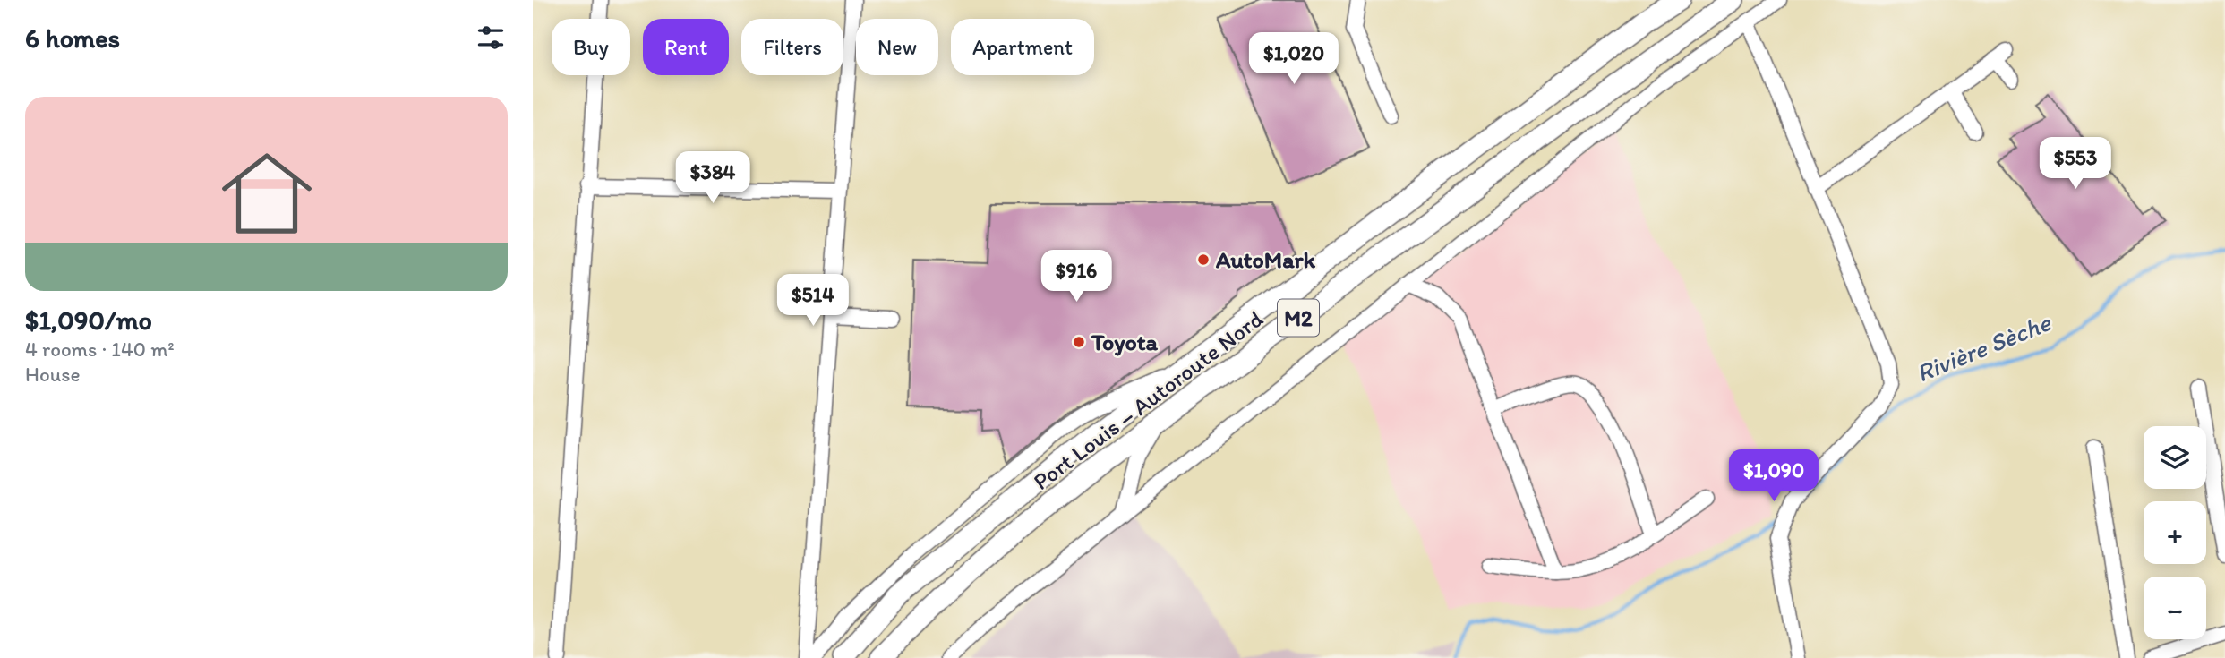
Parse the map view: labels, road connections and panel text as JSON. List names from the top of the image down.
{
  "streets": {
    "highway": ["M2", "Port Louis – Autoroute Nord"]
  },
  "water": ["Rivière Sèche"],
  "places": ["AutoMark", "Toyota"],
  "page": {
    "heading": "6 homes",
    "chip": [
      "Buy",
      "Rent",
      "Filters",
      "New",
      "Apartment"
    ],
    "price": [
      "$1,020",
      "$553",
      "$384",
      "$916",
      "$514",
      "$1,090"
    ],
    "list": [
      {
        "name": "$1,090/mo",
        "note": "4 rooms · 140 m² · House"
      }
    ],
    "map_buttons": ["+", "−"]
  }
}
